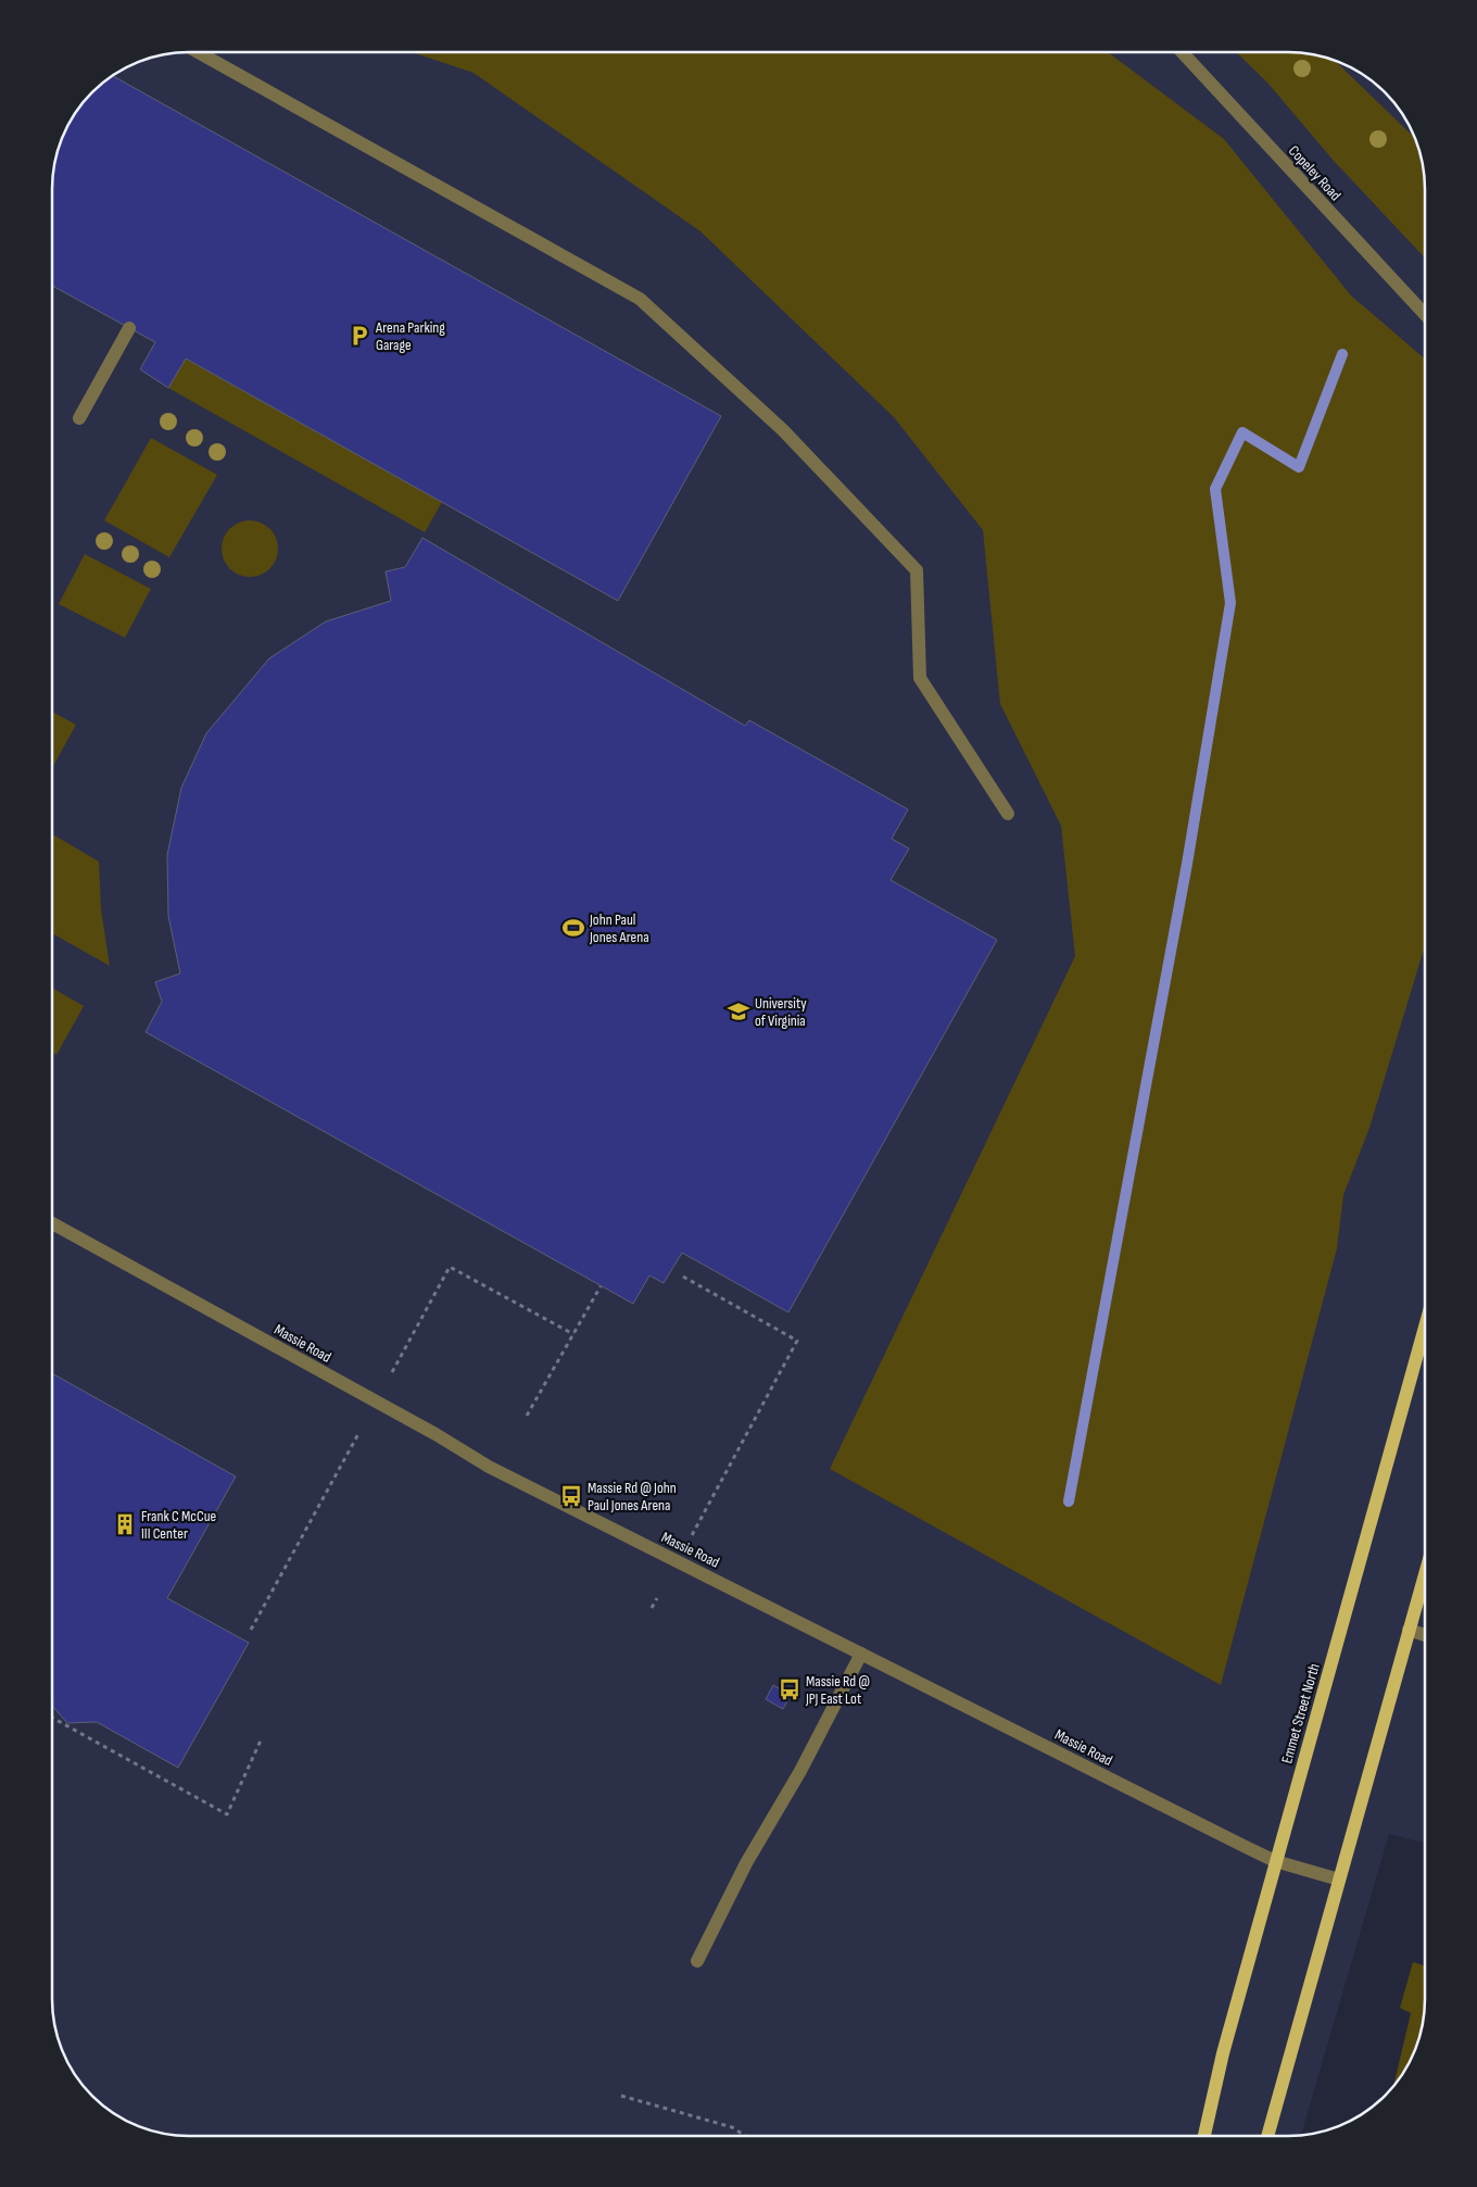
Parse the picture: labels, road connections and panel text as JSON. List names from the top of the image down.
{
  "streets": {
    "main road": ["Emmet Street North"],
    "street": ["Copeley Road", "Massie Road"]
  },
  "crossings": [
    ["Massie Road", "Emmet Street North"]
  ],
  "places": {
    "parking": ["Arena Parking Garage"],
    "sports": ["John Paul Jones Arena"],
    "school or university": ["University of Virginia"],
    "bus stop": ["Massie Rd @ John Paul Jones Arena", "Massie Rd @ JPJ East Lot"],
    "building": ["Frank C McCue III Center"]
  }
}
